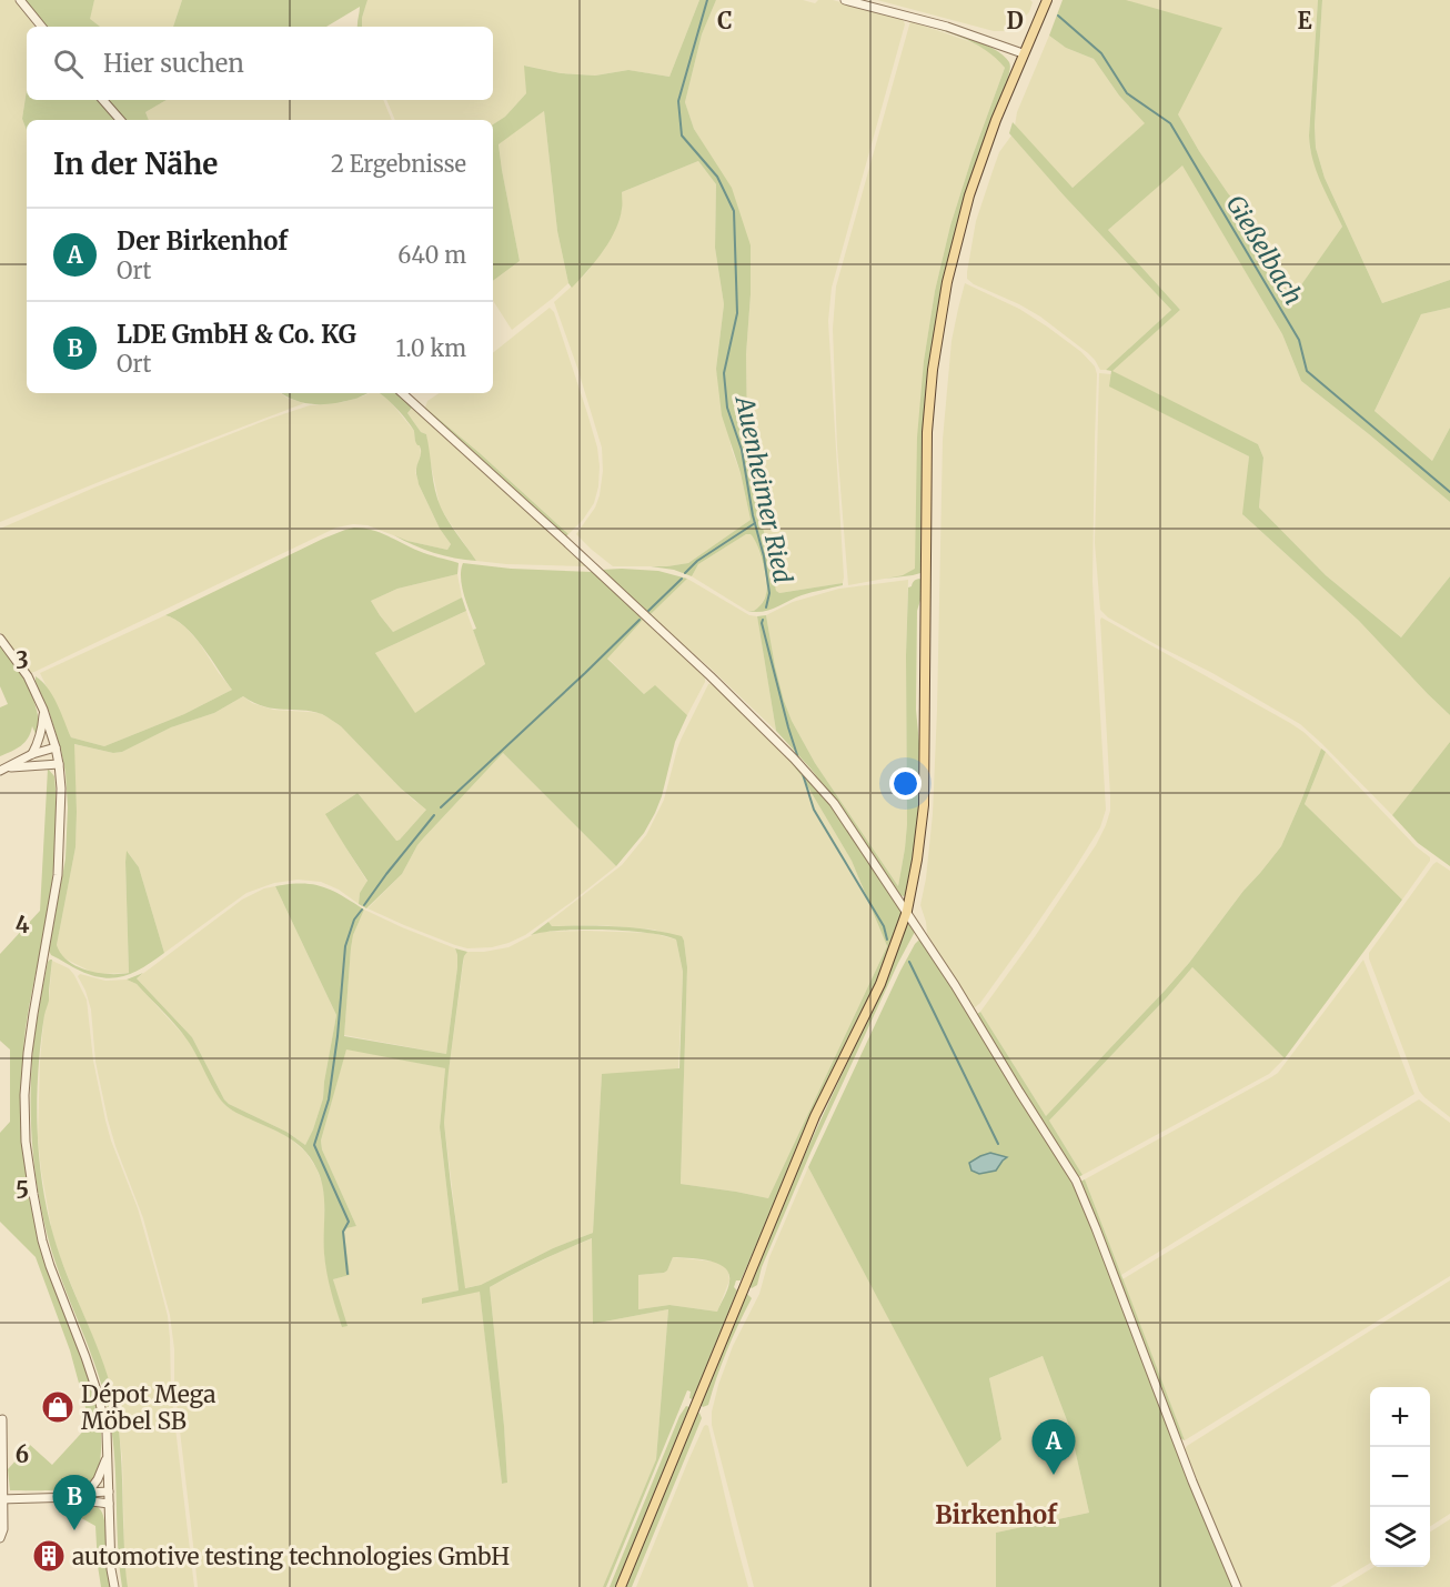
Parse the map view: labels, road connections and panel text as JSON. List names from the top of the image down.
{
  "districts": ["Birkenhof"],
  "water": ["Gießelbach", "Auenheimer Ried"],
  "places": {
    "shop": ["Dépot Mega Möbel SB"],
    "building": ["automotive testing technologies GmbH"]
  },
  "page": {
    "search": "Hier suchen",
    "heading": ["In der Nähe", "2 Ergebnisse"],
    "list": [
      {
        "mark": "A",
        "name": "Der Birkenhof",
        "note": "Ort",
        "value": "640 m"
      },
      {
        "mark": "B",
        "name": "LDE GmbH & Co. KG",
        "note": "Ort",
        "value": "1.0 km"
      }
    ],
    "map_buttons": ["+", "−"],
    "pins": ["A", "B"]
  },
  "grid": {
    "columns": ["C", "D", "E"],
    "rows": [
      "3",
      "4",
      "5",
      "6"
    ]
  }
}
